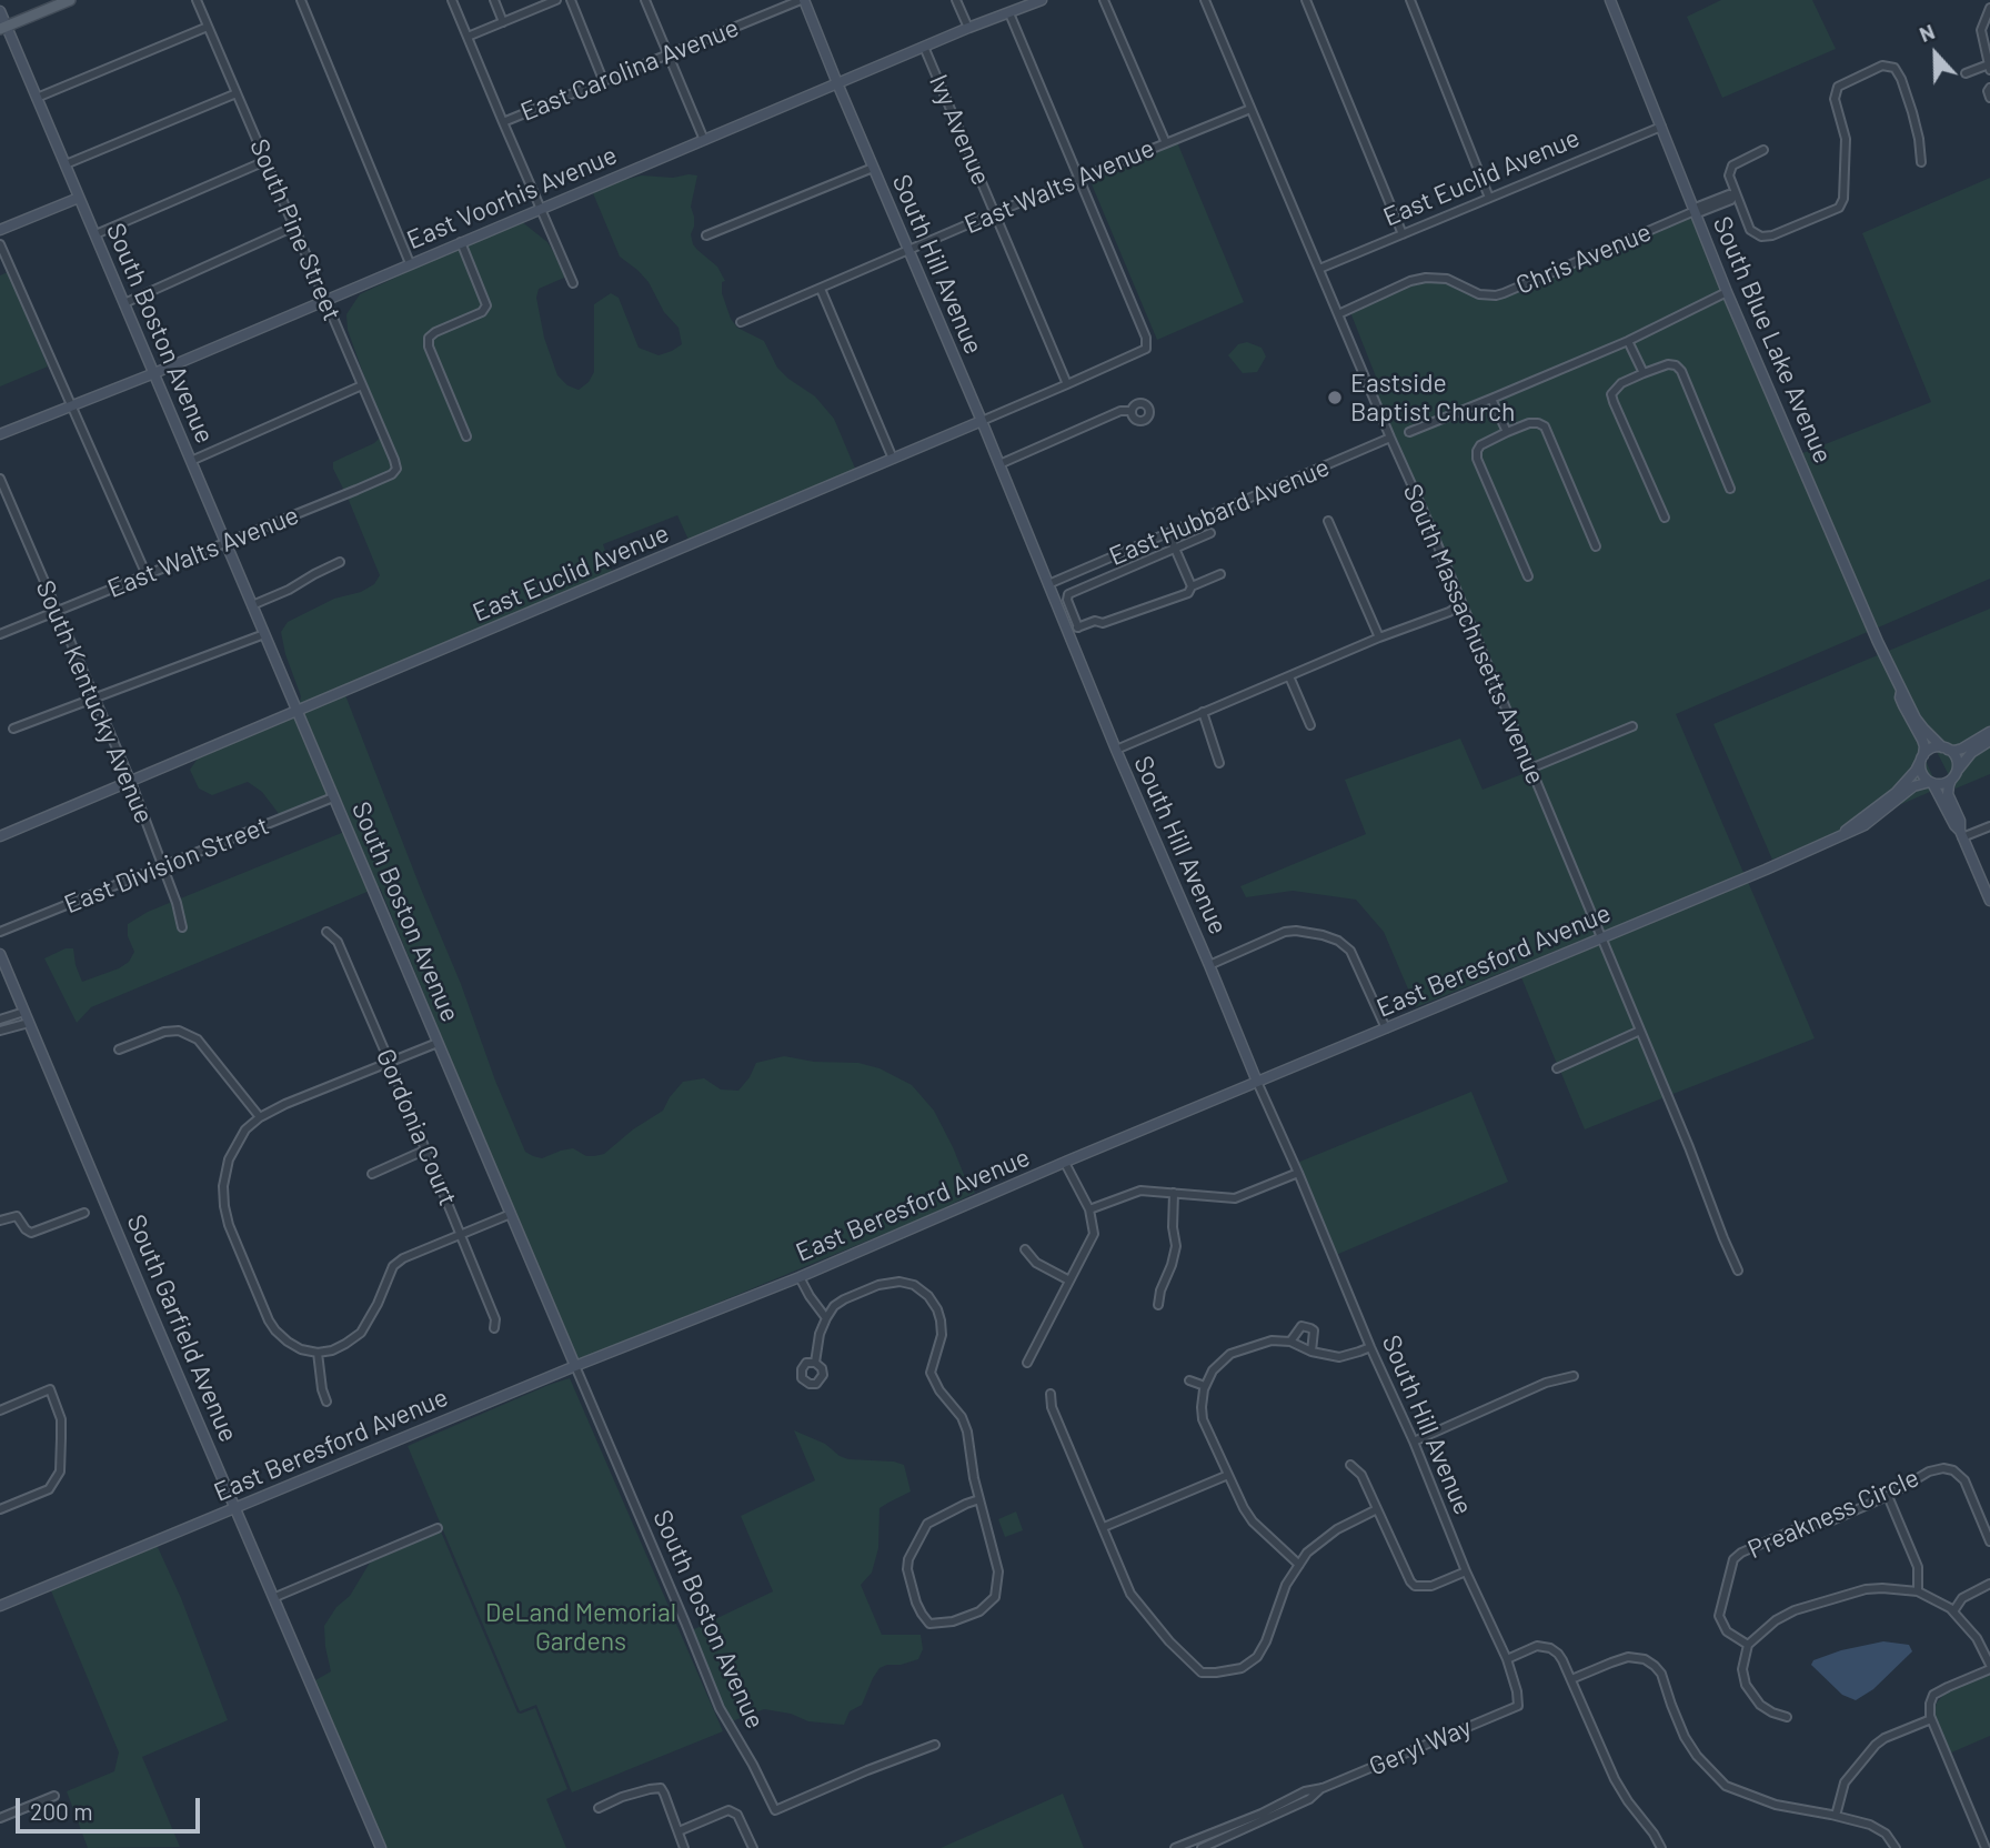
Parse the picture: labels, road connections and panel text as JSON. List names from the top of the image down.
{
  "streets": {
    "street": [
      "East Carolina Avenue",
      "Ivy Avenue",
      "East Euclid Avenue",
      "East Walts Avenue",
      "East Voorhis Avenue",
      "South Pine Street",
      "Chris Avenue",
      "South Hill Avenue",
      "South Boston Avenue",
      "South Blue Lake Avenue",
      "East Hubbard Avenue",
      "South Massachusetts Avenue",
      "South Kentucky Avenue",
      "East Division Street",
      "East Beresford Avenue",
      "Gordonia Court",
      "South Garfield Avenue",
      "Preakness Circle",
      "Geryl Way"
    ]
  },
  "crossings": [
    ["East Carolina Avenue", "South Hill Avenue"],
    ["Ivy Avenue", "East Euclid Avenue"],
    ["Ivy Avenue", "East Walts Avenue"],
    ["Ivy Avenue", "East Voorhis Avenue"],
    ["East Euclid Avenue", "East Walts Avenue"],
    ["East Euclid Avenue", "South Hill Avenue"],
    ["East Euclid Avenue", "South Boston Avenue"],
    ["East Euclid Avenue", "South Blue Lake Avenue"],
    ["East Euclid Avenue", "South Massachusetts Avenue"],
    ["East Euclid Avenue", "South Kentucky Avenue"],
    ["East Walts Avenue", "South Pine Street"],
    ["East Walts Avenue", "South Hill Avenue"],
    ["East Walts Avenue", "South Boston Avenue"],
    ["East Walts Avenue", "South Massachusetts Avenue"],
    ["East Walts Avenue", "South Kentucky Avenue"],
    ["East Voorhis Avenue", "South Pine Street"],
    ["East Voorhis Avenue", "South Hill Avenue"],
    ["East Voorhis Avenue", "South Boston Avenue"],
    ["Chris Avenue", "South Blue Lake Avenue"],
    ["Chris Avenue", "South Massachusetts Avenue"],
    ["South Hill Avenue", "East Hubbard Avenue"],
    ["South Hill Avenue", "East Beresford Avenue"],
    ["South Hill Avenue", "Geryl Way"],
    ["South Boston Avenue", "East Division Street"],
    ["South Boston Avenue", "East Beresford Avenue"],
    ["South Blue Lake Avenue", "East Beresford Avenue"],
    ["East Hubbard Avenue", "South Massachusetts Avenue"],
    ["South Massachusetts Avenue", "East Beresford Avenue"],
    ["South Kentucky Avenue", "East Division Street"],
    ["East Beresford Avenue", "South Garfield Avenue"]
  ],
  "parks": ["DeLand Memorial Gardens"],
  "places": ["Eastside Baptist Church"],
  "scale_bar": "200 m",
  "north": "top"
}
